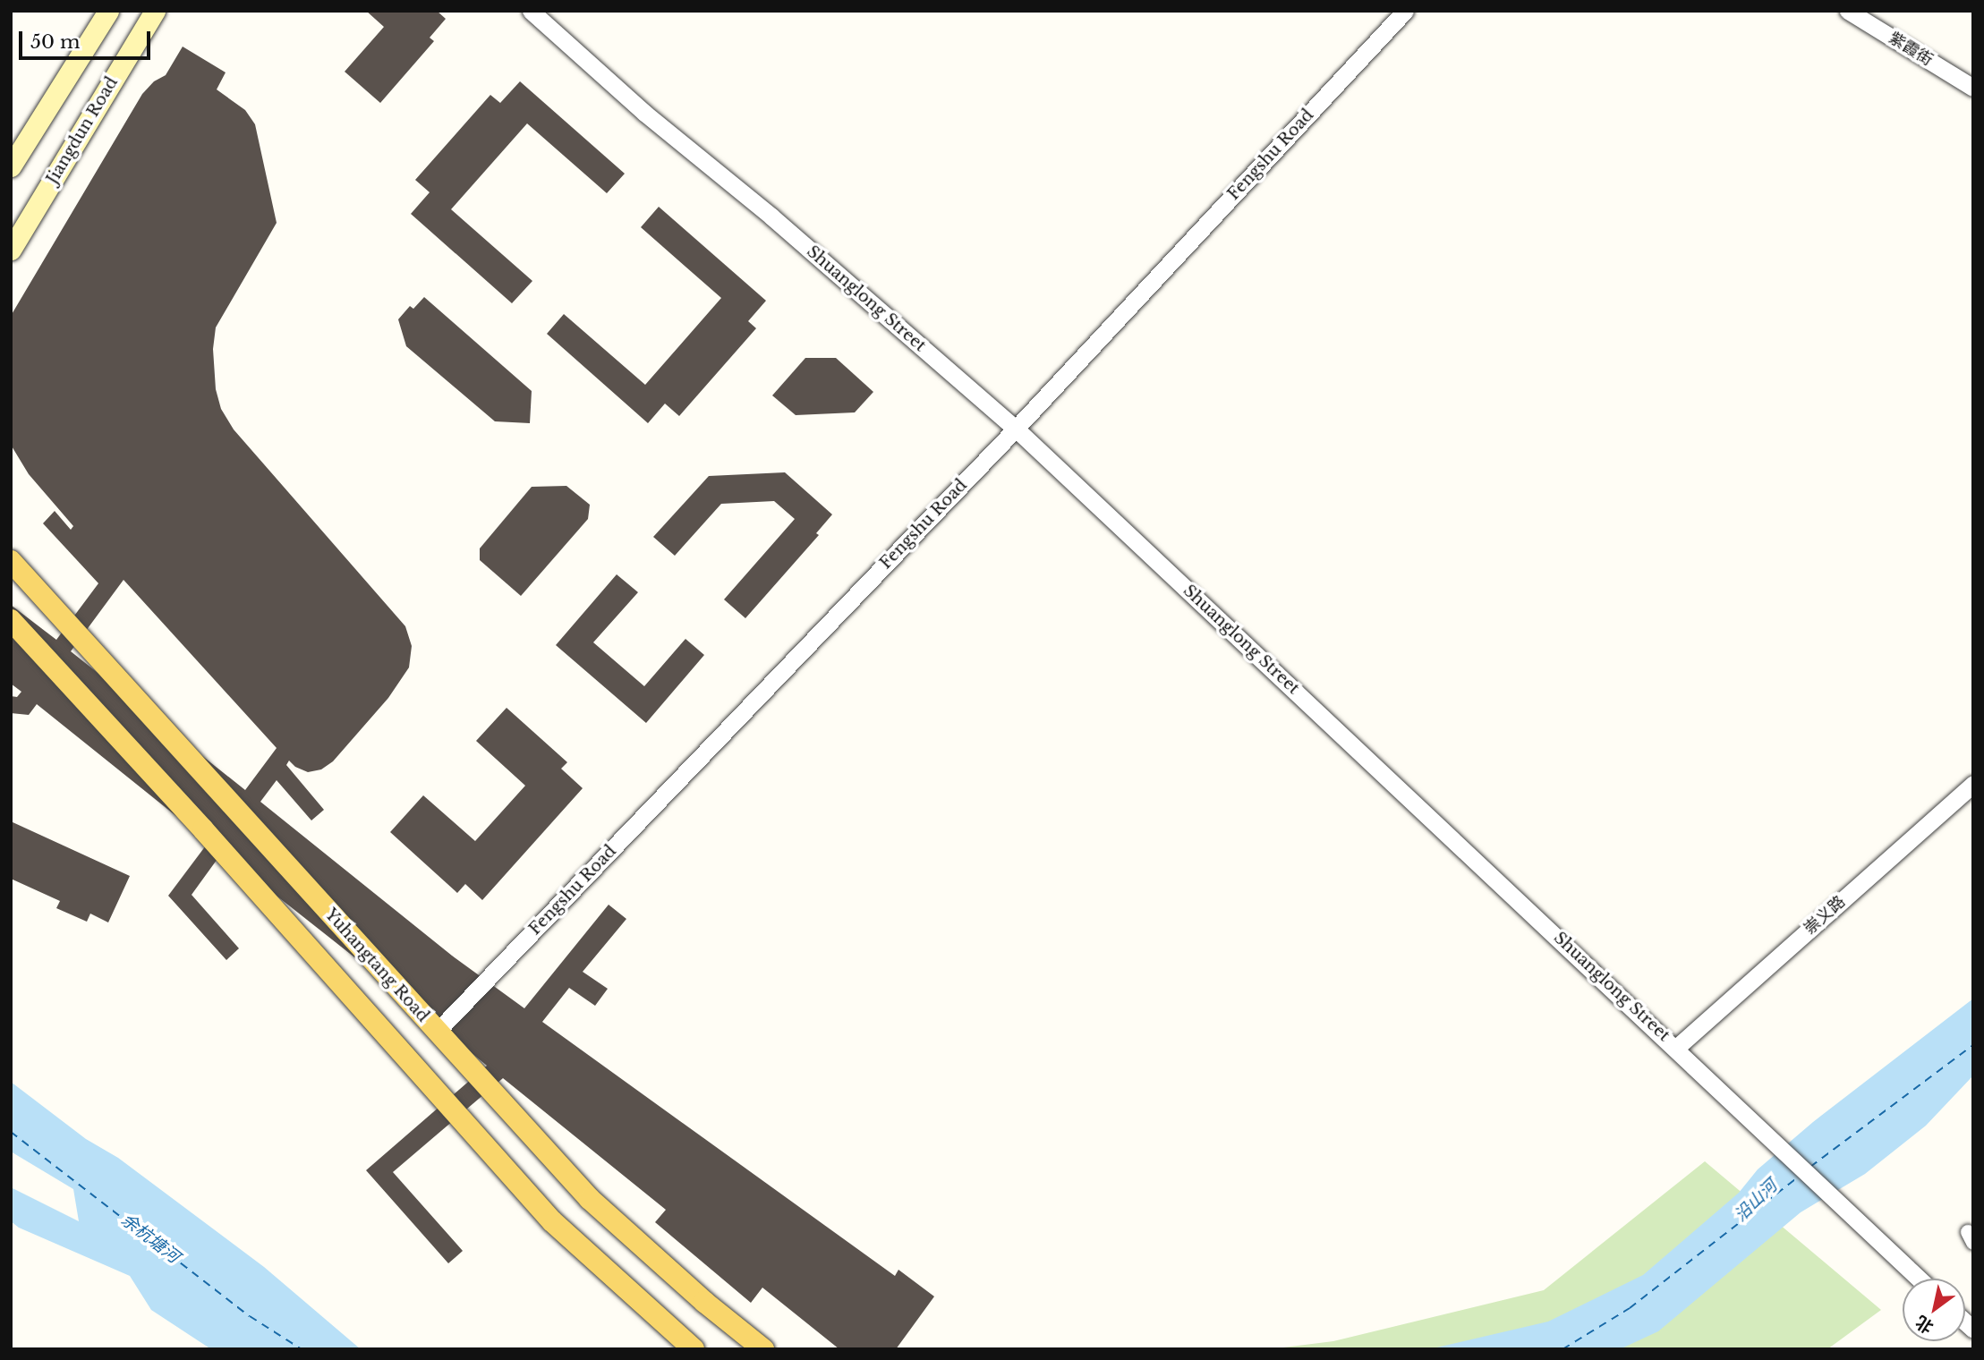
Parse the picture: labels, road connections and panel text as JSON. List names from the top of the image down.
{
  "streets": {
    "main road": ["Jiangdun Road", "Yuhangtang Road"],
    "street": [
      "紫霞街",
      "Fengshu Road",
      "Shuanglong Street",
      "崇义路"
    ]
  },
  "crossings": [
    ["Fengshu Road", "Shuanglong Street"],
    ["Fengshu Road", "Yuhangtang Road"],
    ["Shuanglong Street", "崇义路"]
  ],
  "water": ["沿山河", "余杭塘河"],
  "scale_bar": "50 m",
  "north": "bottom left"
}
